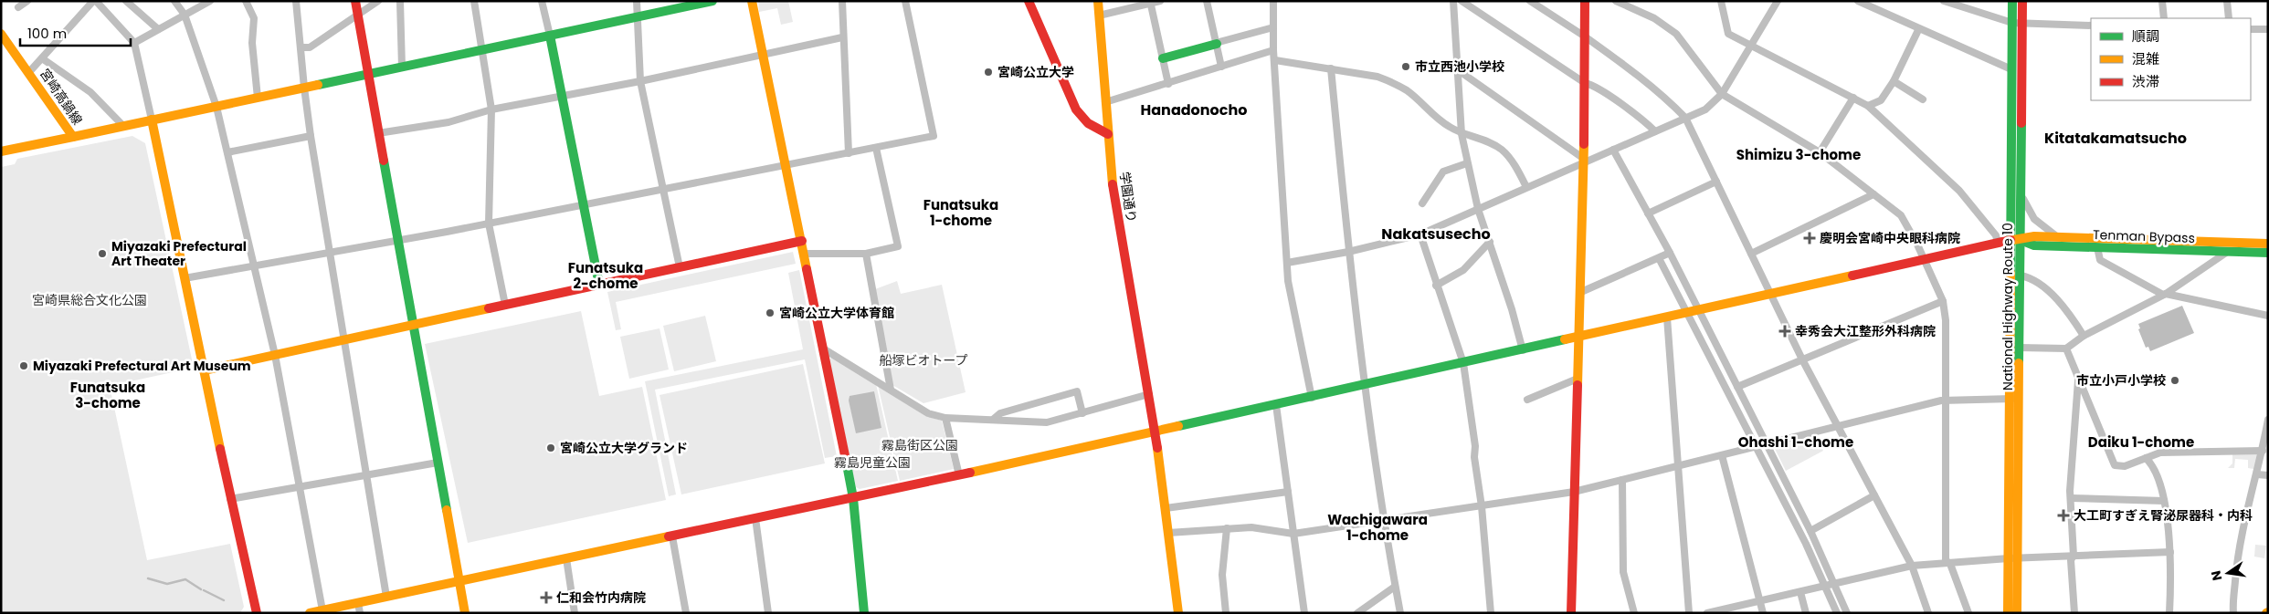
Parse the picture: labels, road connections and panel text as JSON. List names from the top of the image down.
{
  "streets": {
    "main road": [
      "宮崎高鍋線",
      "学園通り",
      "Tenman Bypass",
      "National Highway Route 10"
    ]
  },
  "crossings": [
    ["学園通り", "Tenman Bypass"],
    ["Tenman Bypass", "National Highway Route 10"]
  ],
  "districts": [
    "Hanadonocho",
    "Kitatakamatsucho",
    "Shimizu 3-chome",
    "Funatsuka 1-chome",
    "Nakatsusecho",
    "Funatsuka 2-chome",
    "Funatsuka 3-chome",
    "Ohashi 1-chome",
    "Daiku 1-chome",
    "Wachigawara 1-chome"
  ],
  "parks": [
    "宮崎県総合文化公園",
    "船塚ビオトープ",
    "霧島街区公園",
    "霧島児童公園"
  ],
  "places": {
    "other": [
      "市立西池小学校",
      "宮崎公立大学",
      "Miyazaki Prefectural Art Theater",
      "宮崎公立大学体育館",
      "Miyazaki Prefectural Art Museum",
      "市立小戸小学校",
      "宮崎公立大学グランド"
    ],
    "health": [
      "慶明会宮崎中央眼科病院",
      "幸秀会大江整形外科病院",
      "大工町すぎえ腎泌尿器科・内科",
      "仁和会竹内病院"
    ]
  },
  "legend": ["順調", "混雑", "渋滞"],
  "scale_bar": "100 m",
  "north": "left"
}
